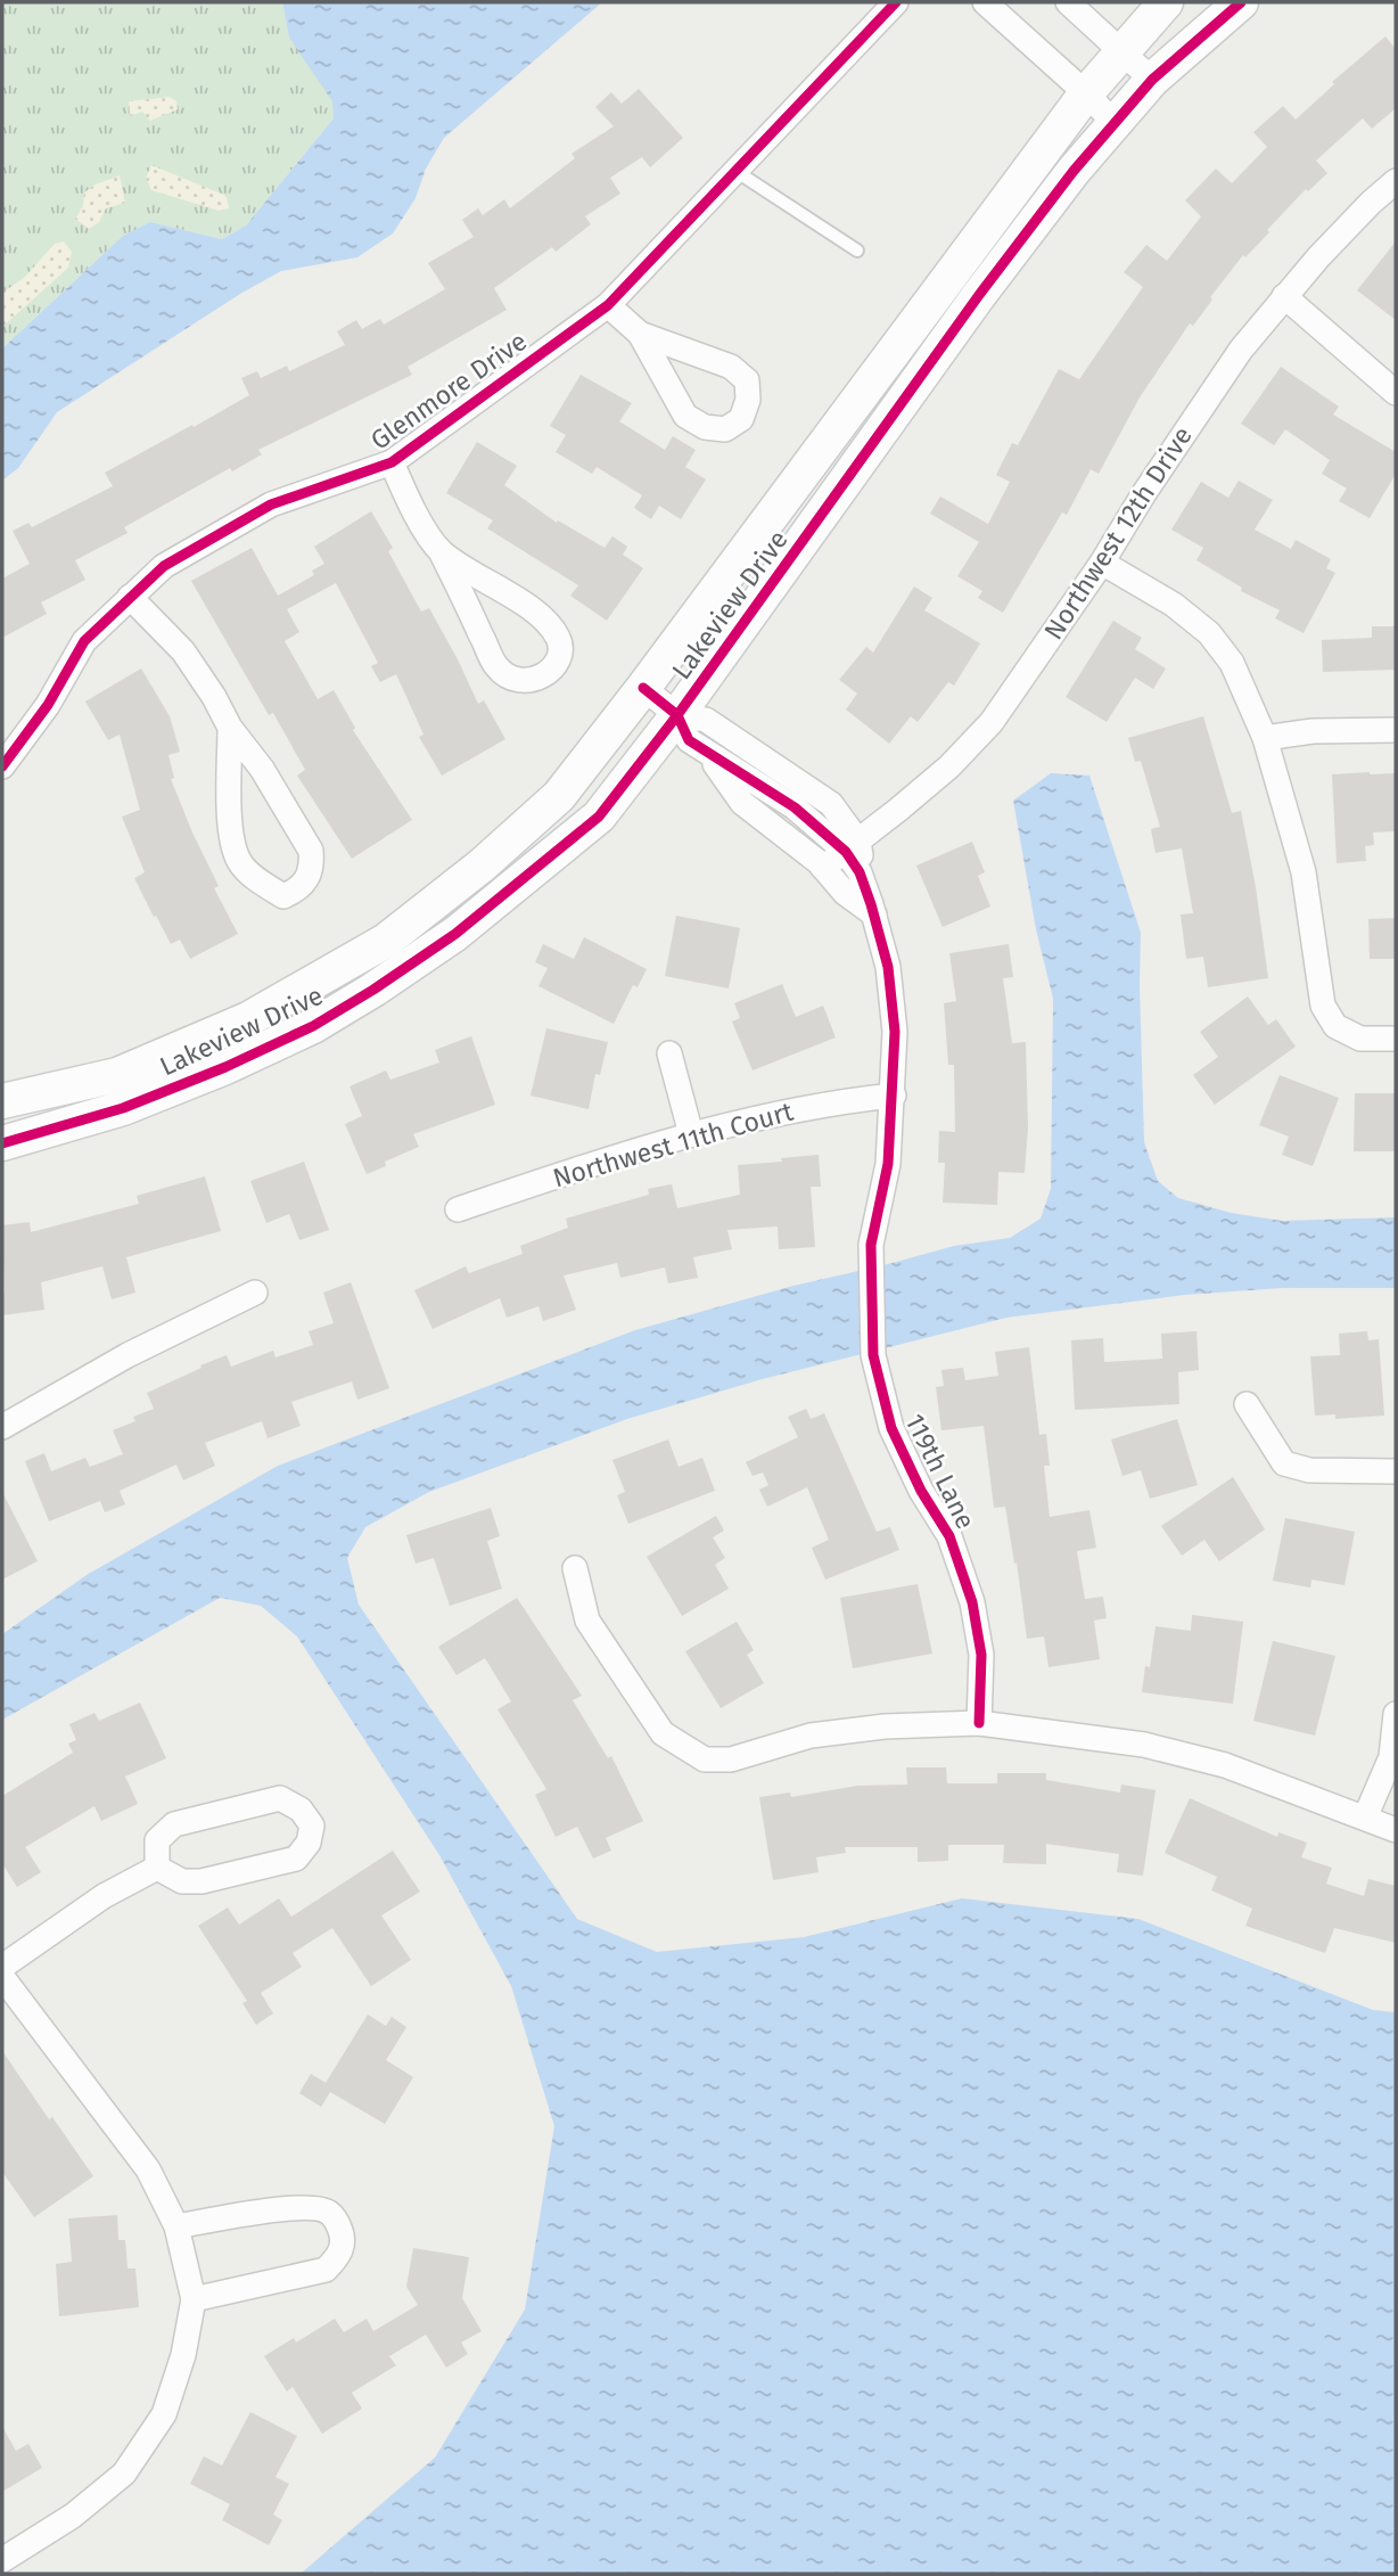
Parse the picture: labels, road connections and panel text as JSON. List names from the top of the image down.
{
  "streets": {
    "street": [
      "Glenmore Drive",
      "Northwest 12th Drive",
      "Lakeview Drive",
      "Northwest 11th Court",
      "119th Lane"
    ]
  },
  "crossings": [
    ["Northwest 12th Drive", "119th Lane"],
    ["Northwest 11th Court", "119th Lane"]
  ]
}
